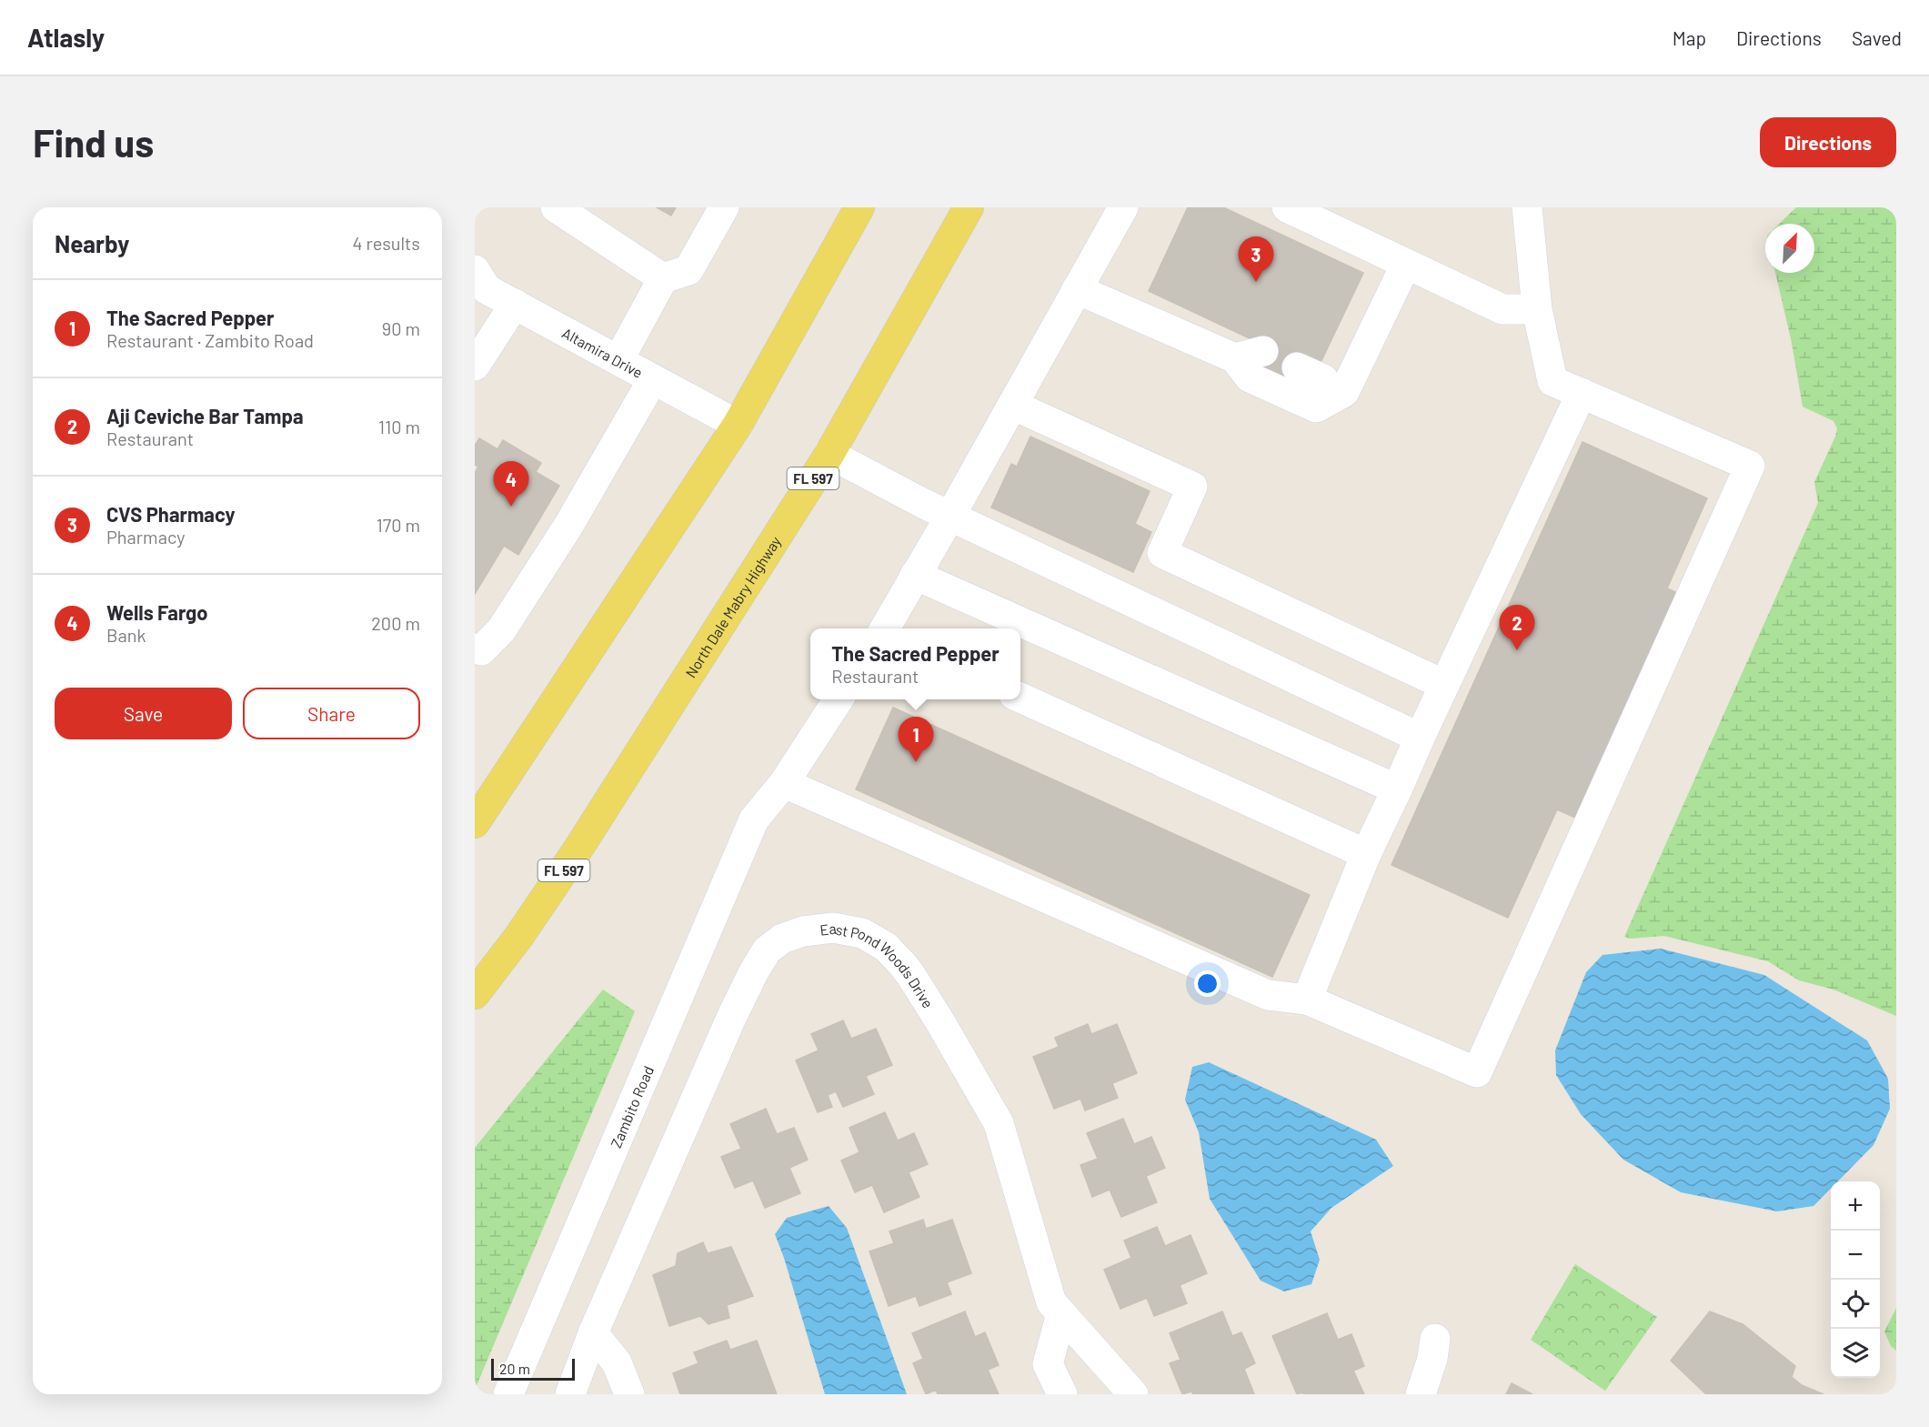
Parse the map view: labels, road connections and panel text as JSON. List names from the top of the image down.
{
  "streets": {
    "main road": ["FL 597", "North Dale Mabry Highway"],
    "street": ["Altamira Drive", "East Pond Woods Drive", "Zambito Road"]
  },
  "scale_bar": "20 m",
  "north": "top right",
  "page": {
    "header": "Atlasly",
    "nav": ["Map", "Directions", "Saved"],
    "buttons": [
      "Directions",
      ["Save", "Share"]
    ],
    "title": "Find us",
    "heading": ["Nearby", "4 results"],
    "pins": [
      "3",
      "4",
      "2",
      "1"
    ],
    "list": [
      {
        "mark": "1",
        "name": "The Sacred Pepper",
        "note": "Restaurant · Zambito Road",
        "value": "90 m"
      },
      {
        "mark": "2",
        "name": "Aji Ceviche Bar Tampa",
        "note": "Restaurant",
        "value": "110 m"
      },
      {
        "mark": "3",
        "name": "CVS Pharmacy",
        "note": "Pharmacy",
        "value": "170 m"
      },
      {
        "mark": "4",
        "name": "Wells Fargo",
        "note": "Bank",
        "value": "200 m"
      }
    ],
    "popup": ["The Sacred Pepper", "Restaurant"],
    "map_buttons": ["+", "−"],
    "scale": "20 m"
  }
}
